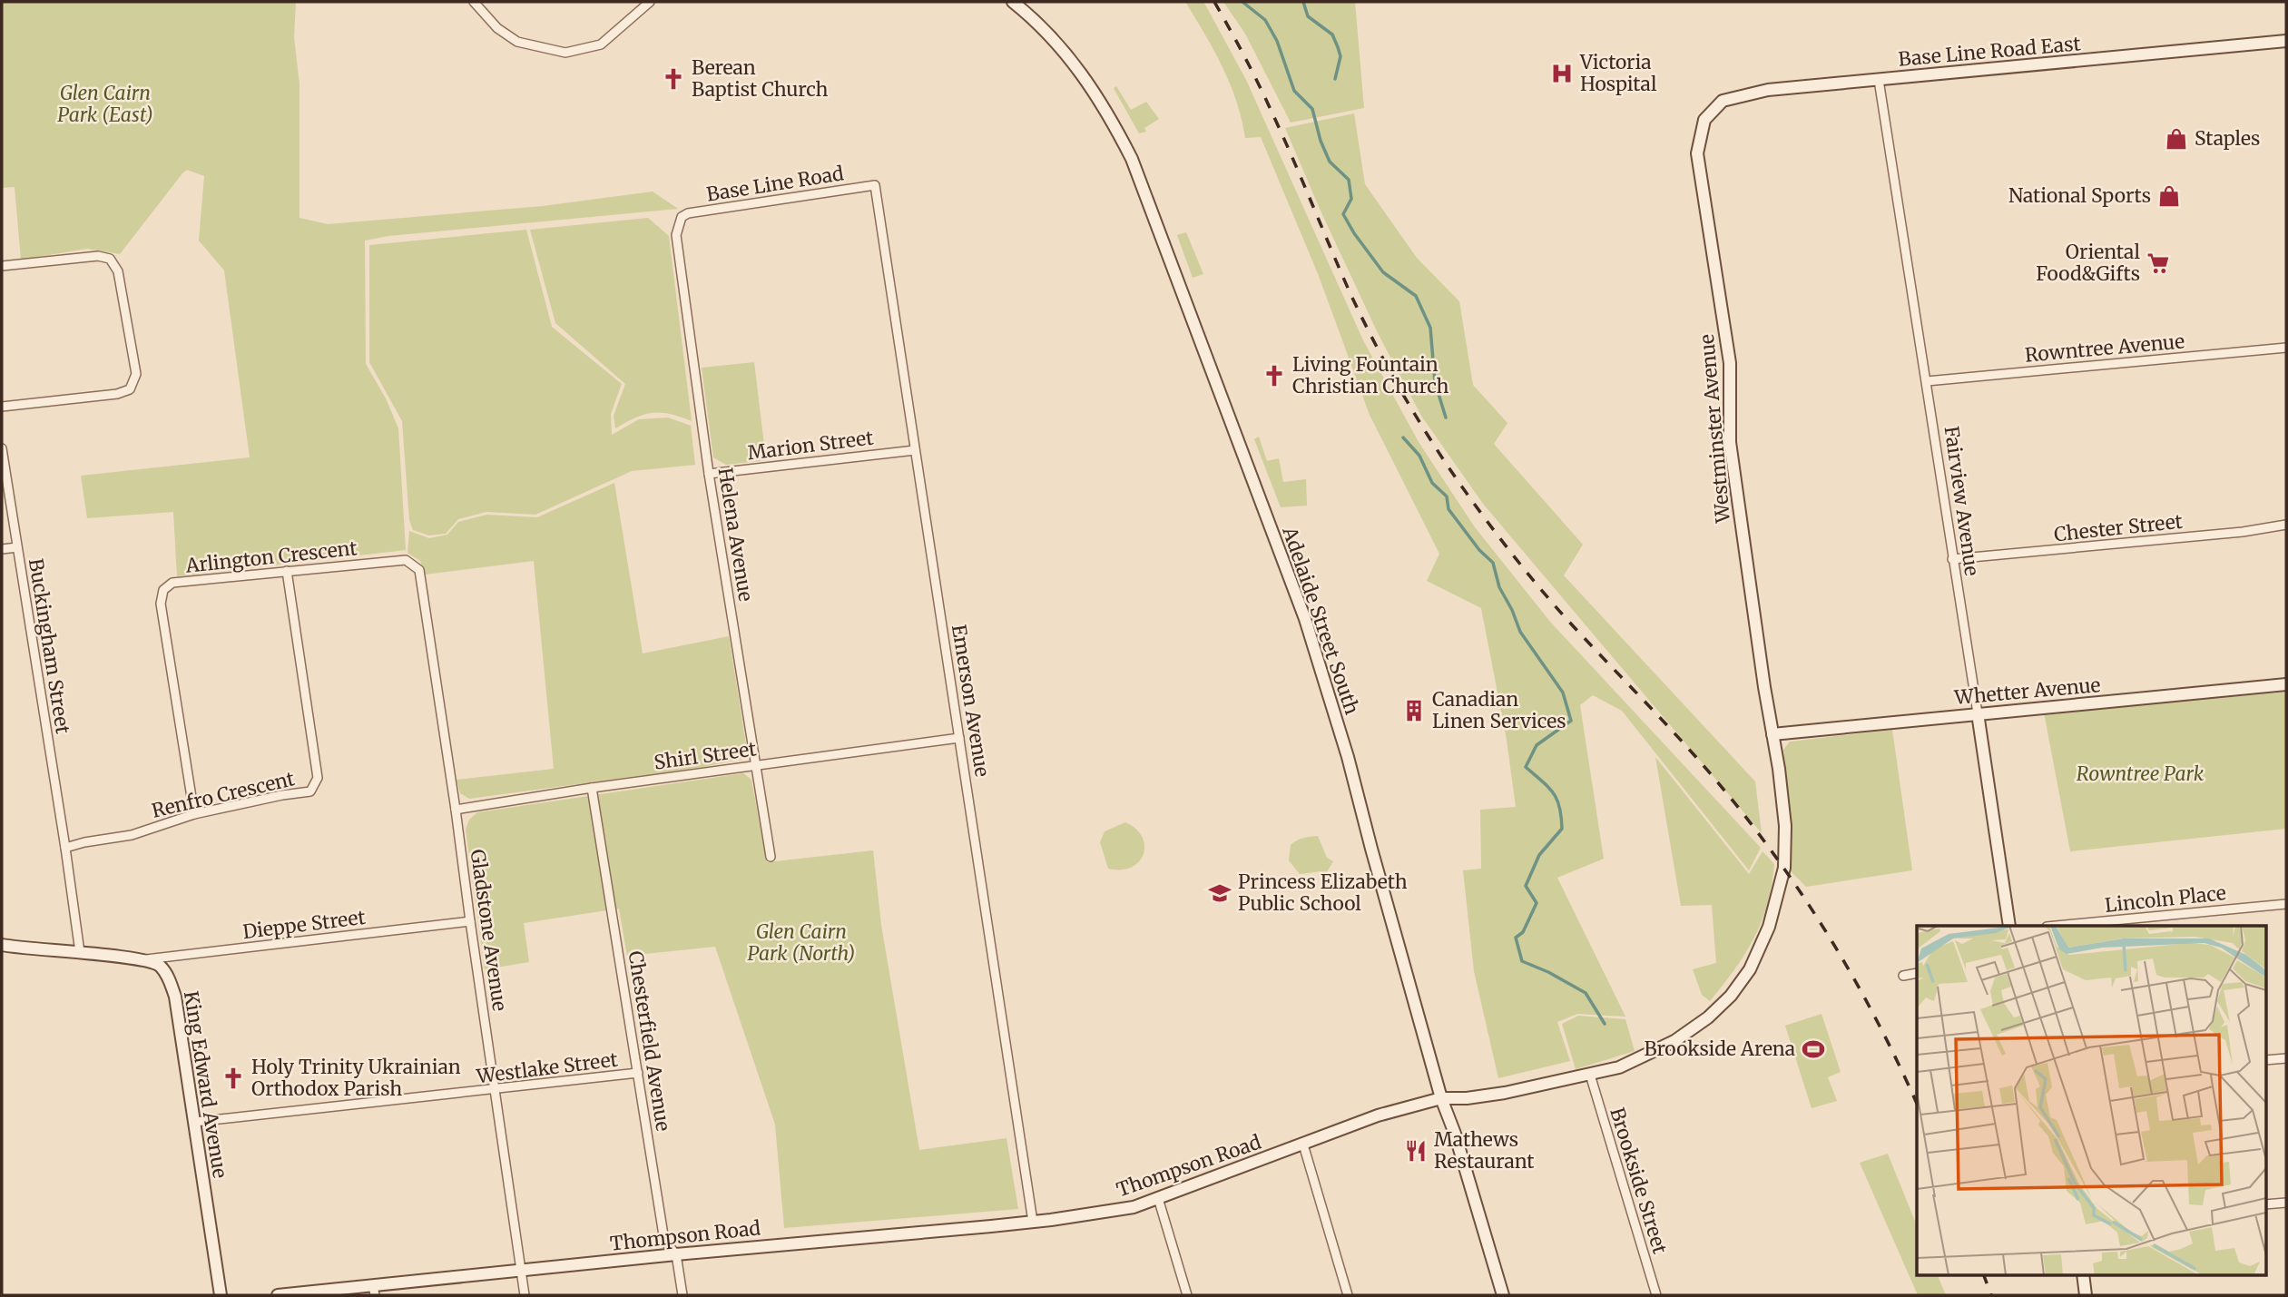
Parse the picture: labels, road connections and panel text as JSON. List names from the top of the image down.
{
  "streets": {
    "street": [
      "Base Line Road East",
      "Base Line Road",
      "Rowntree Avenue",
      "Westminster Avenue",
      "Marion Street",
      "Fairview Avenue",
      "Chester Street",
      "Helena Avenue",
      "Arlington Crescent",
      "Adelaide Street South",
      "Buckingham Street",
      "Whetter Avenue",
      "Emerson Avenue",
      "Shirl Street",
      "Renfro Crescent",
      "Lincoln Place",
      "Dieppe Street",
      "Gladstone Avenue",
      "Chesterfield Avenue",
      "Westlake Street",
      "King Edward Avenue",
      "Thompson Road",
      "Brookside Street"
    ]
  },
  "crossings": [
    ["Base Line Road East", "Westminster Avenue"],
    ["Base Line Road East", "Fairview Avenue"],
    ["Base Line Road", "Helena Avenue"],
    ["Base Line Road", "Emerson Avenue"],
    ["Rowntree Avenue", "Fairview Avenue"],
    ["Westminster Avenue", "Whetter Avenue"],
    ["Westminster Avenue", "Thompson Road"],
    ["Marion Street", "Helena Avenue"],
    ["Marion Street", "Emerson Avenue"],
    ["Fairview Avenue", "Chester Street"],
    ["Fairview Avenue", "Whetter Avenue"],
    ["Helena Avenue", "Shirl Street"],
    ["Arlington Crescent", "Renfro Crescent"],
    ["Arlington Crescent", "Gladstone Avenue"],
    ["Adelaide Street South", "Thompson Road"],
    ["Buckingham Street", "Renfro Crescent"],
    ["Whetter Avenue", "Thompson Road"],
    ["Emerson Avenue", "Shirl Street"],
    ["Emerson Avenue", "Thompson Road"],
    ["Shirl Street", "Gladstone Avenue"],
    ["Shirl Street", "Chesterfield Avenue"],
    ["Dieppe Street", "Gladstone Avenue"],
    ["Dieppe Street", "King Edward Avenue"],
    ["Gladstone Avenue", "Westlake Street"],
    ["Gladstone Avenue", "Thompson Road"],
    ["Chesterfield Avenue", "Westlake Street"],
    ["Chesterfield Avenue", "Thompson Road"],
    ["Westlake Street", "King Edward Avenue"],
    ["Thompson Road", "Brookside Street"]
  ],
  "parks": ["Glen Cairn Park (East)", "Rowntree Park", "Glen Cairn Park (North)"],
  "places": {
    "hospital": ["Victoria Hospital"],
    "church": ["Berean Baptist Church", "Living Fountain Christian Church", "Holy Trinity Ukrainian Orthodox Parish"],
    "shop": ["Staples", "National Sports"],
    "supermarket": ["Oriental Food&Gifts"],
    "building": ["Canadian Linen Services"],
    "school or university": ["Princess Elizabeth Public School"],
    "sports": ["Brookside Arena"],
    "restaurant": ["Mathews Restaurant"]
  }
}
